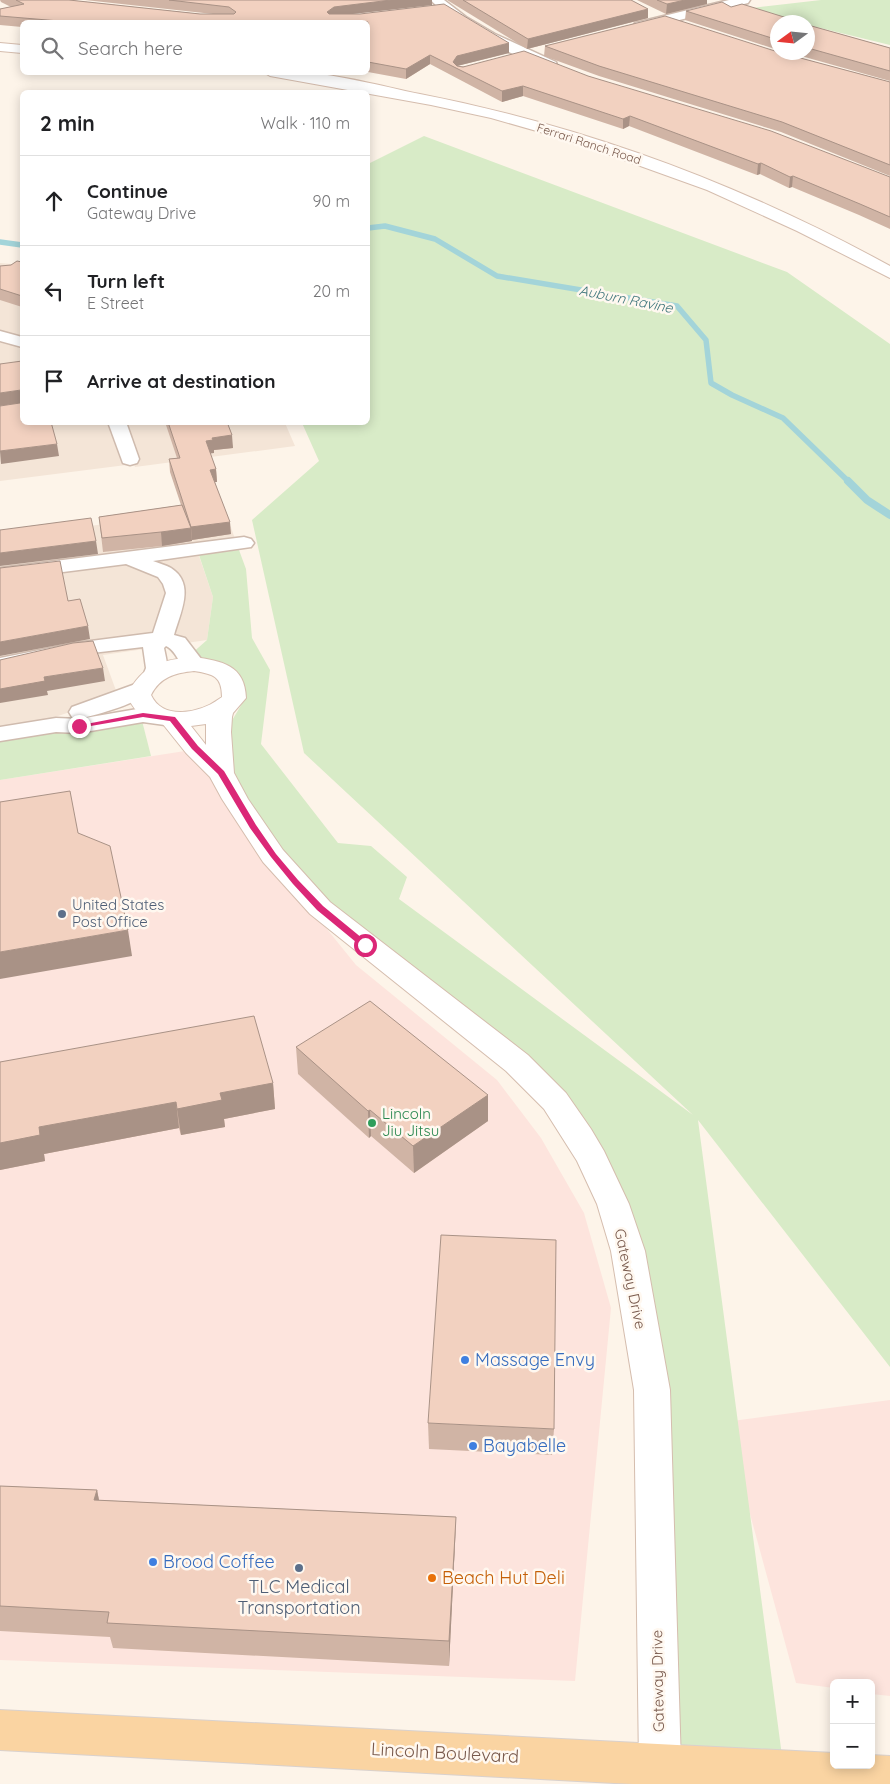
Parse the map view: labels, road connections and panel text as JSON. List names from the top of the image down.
{
  "streets": {
    "main road": ["Lincoln Boulevard"],
    "street": ["Ferrari Ranch Road", "Gateway Drive"]
  },
  "crossings": [
    ["Gateway Drive", "Lincoln Boulevard"]
  ],
  "water": ["Auburn Ravine"],
  "places": [
    "United States Post Office",
    "Lincoln Jiu Jitsu",
    "Massage Envy",
    "Bayabelle",
    "Brood Coffee",
    "TLC Medical Transportation",
    "Beach Hut Deli"
  ],
  "north": "left",
  "page": {
    "search": "Search here",
    "heading": ["2 min", "Walk · 110 m"],
    "list": [
      ["Continue", "Gateway Drive", "90 m"],
      ["Turn left", "E Street", "20 m"],
      "Arrive at destination"
    ],
    "map_buttons": ["+", "−"]
  }
}
